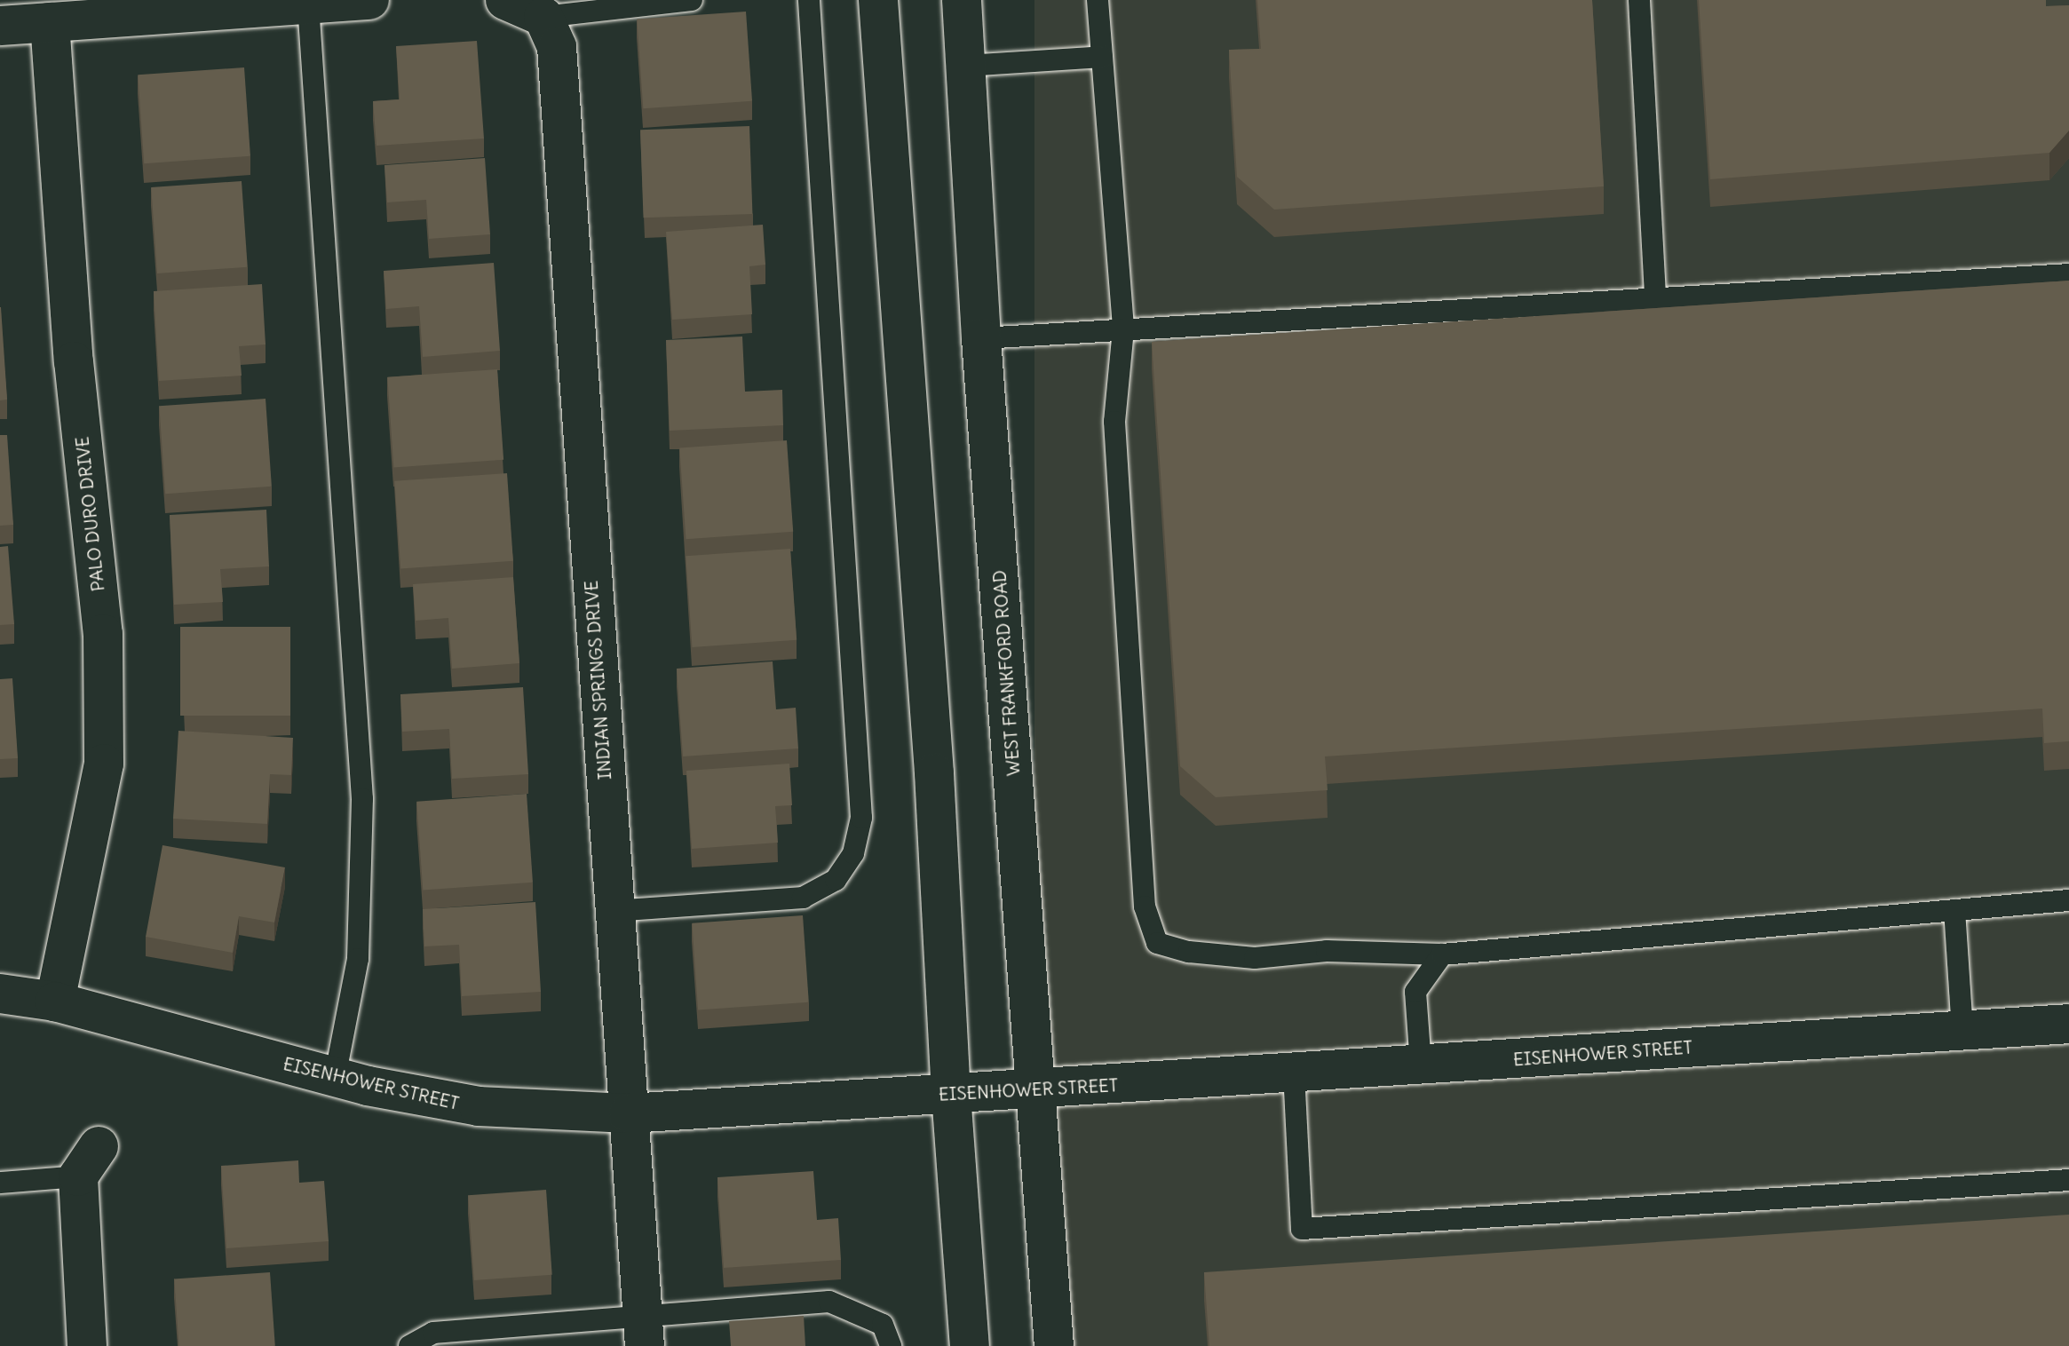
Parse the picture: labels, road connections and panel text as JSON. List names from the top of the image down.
{
  "streets": {
    "street": [
      "PALO DURO DRIVE",
      "WEST FRANKFORD ROAD",
      "INDIAN SPRINGS DRIVE",
      "EISENHOWER STREET"
    ]
  },
  "crossings": [
    ["PALO DURO DRIVE", "EISENHOWER STREET"],
    ["WEST FRANKFORD ROAD", "EISENHOWER STREET"],
    ["INDIAN SPRINGS DRIVE", "EISENHOWER STREET"]
  ]
}
